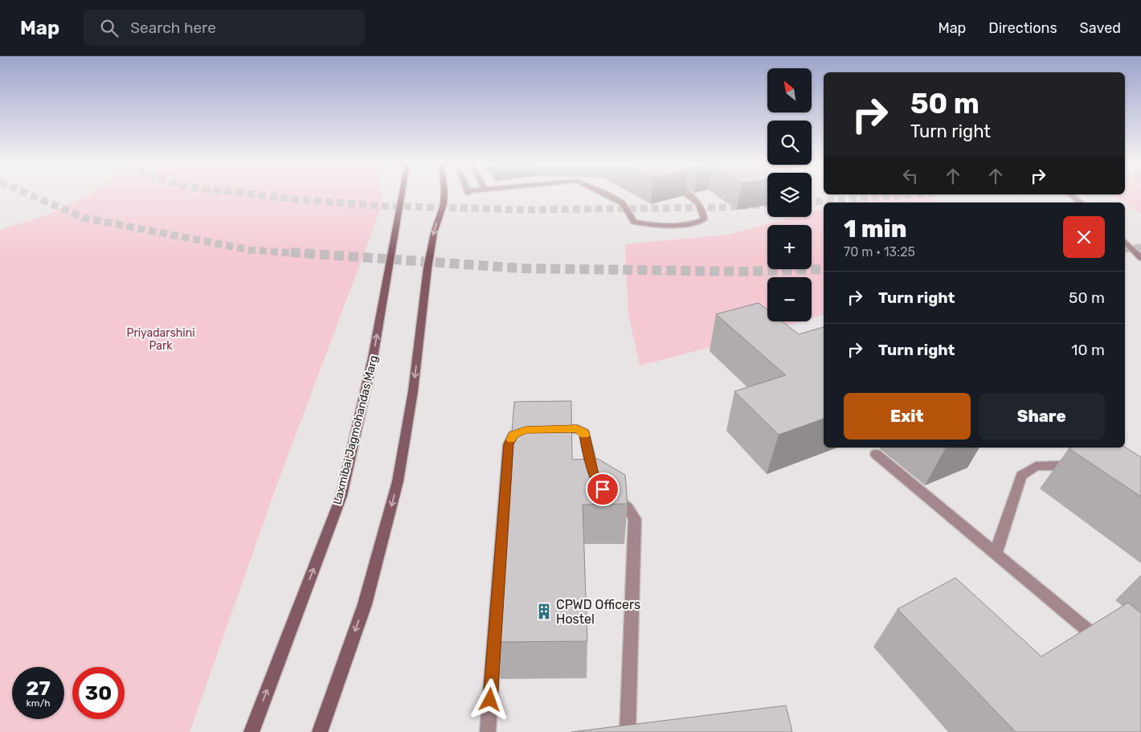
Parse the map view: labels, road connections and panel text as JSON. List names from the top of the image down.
{
  "streets": {
    "main road": ["Laxmibai Jagmohandas Marg"]
  },
  "parks": ["Priyadarshini Park"],
  "places": {
    "building": ["CPWD Officers Hostel"]
  },
  "north": "top left",
  "page": {
    "header": "Map",
    "search": "Search here",
    "nav": ["Map", "Directions", "Saved"],
    "map_buttons": ["+", "−"],
    "turn": ["50 m", "Turn right"],
    "heading": ["1 min", "70 m · 13:25"],
    "list": [
      {
        "name": "Turn right",
        "value": "50 m"
      },
      {
        "name": "Turn right",
        "value": "10 m"
      }
    ],
    "buttons": ["Exit", "Share"],
    "speed": "27 km/h",
    "limit": "30"
  }
}
